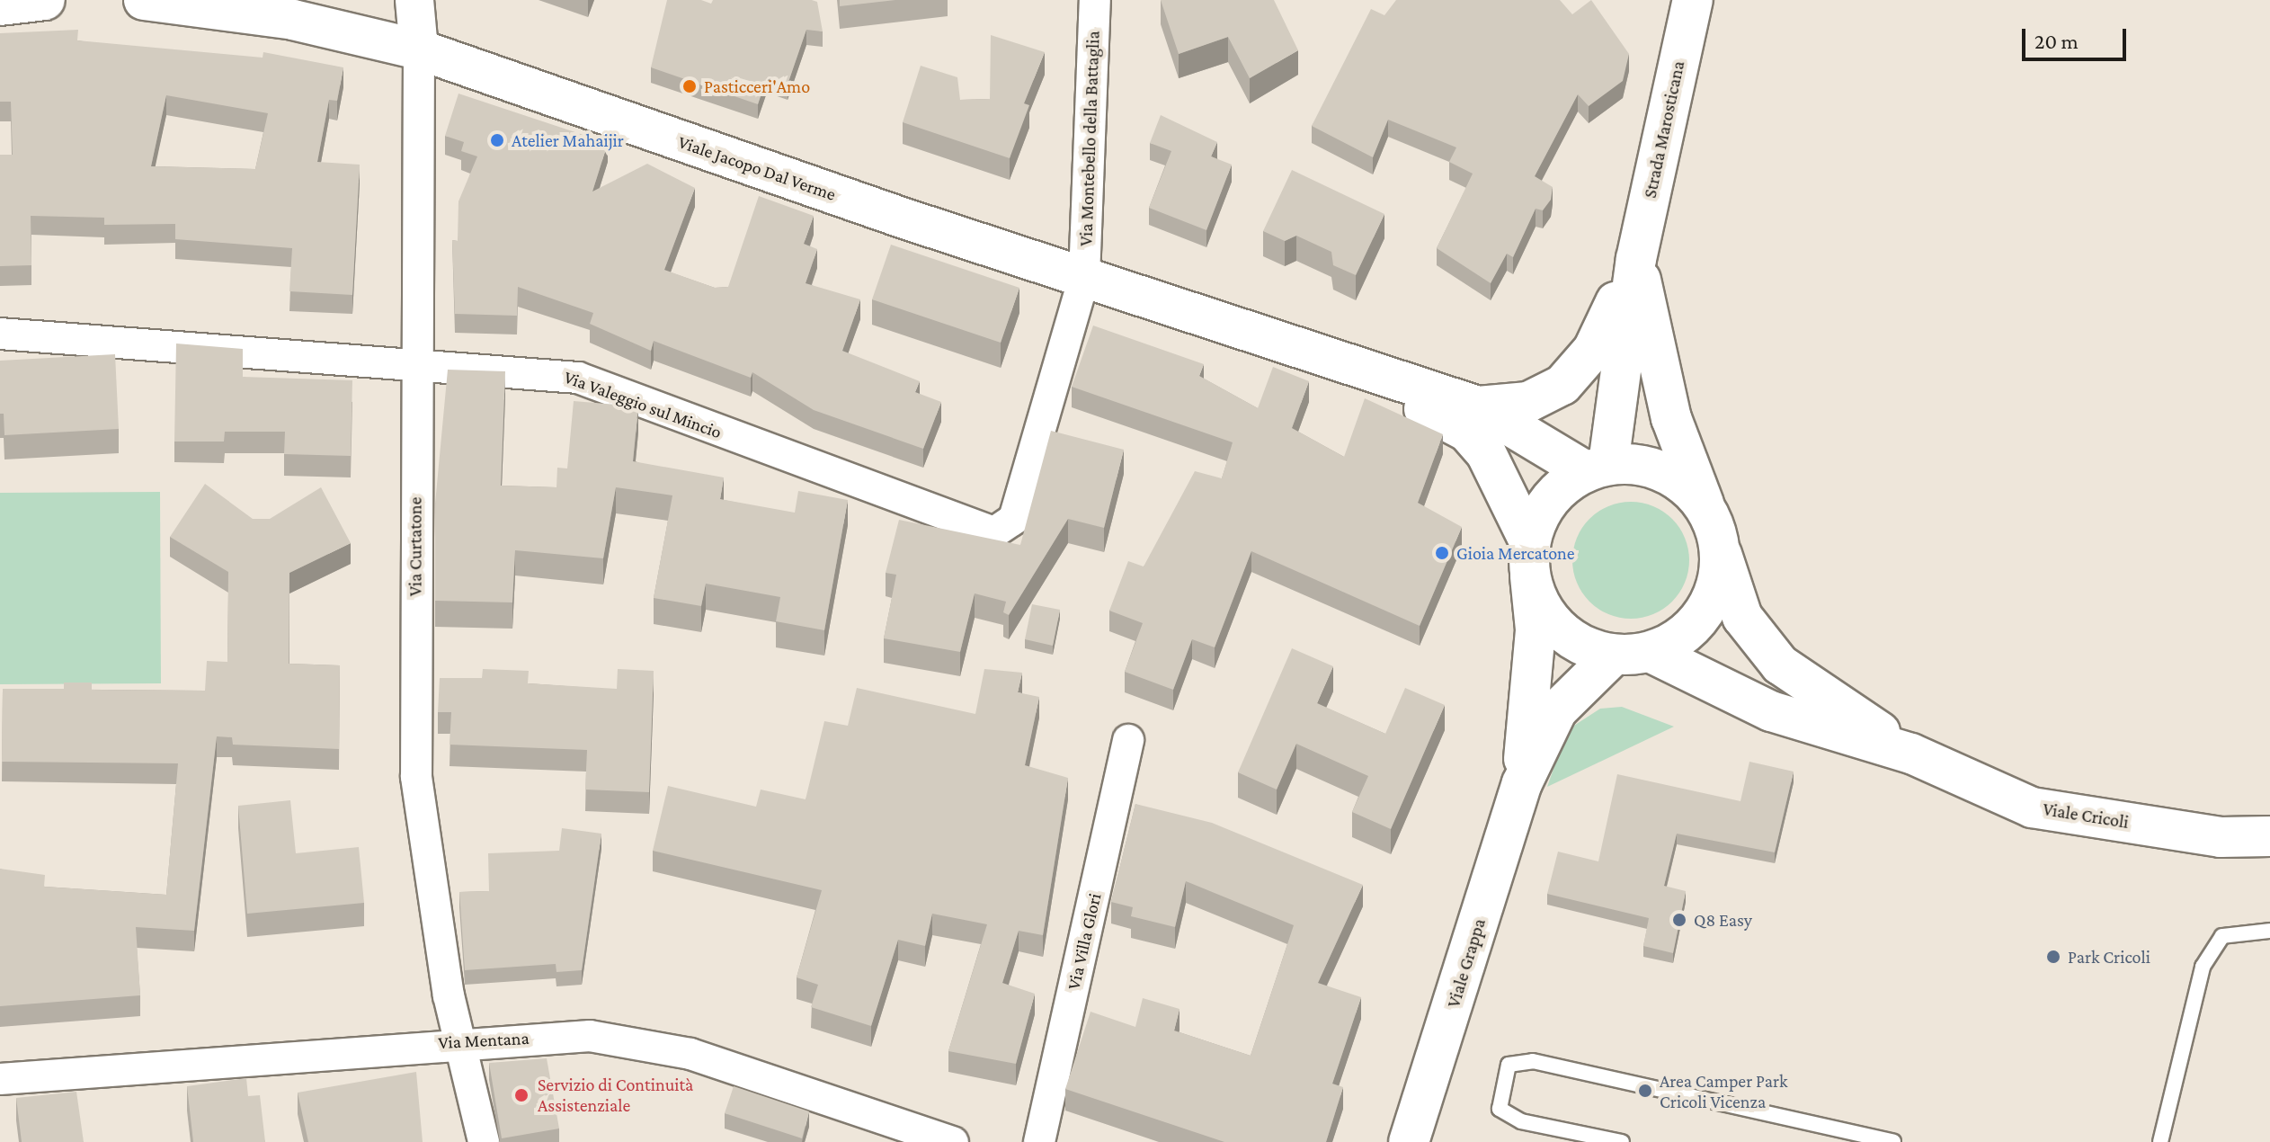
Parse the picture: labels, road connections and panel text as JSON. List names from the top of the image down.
{
  "streets": {
    "main road": [
      "Strada Marosticana",
      "Viale Jacopo Dal Verme",
      "Viale Cricoli",
      "Viale Grappa"
    ],
    "street": [
      "Via Montebello della Battaglia",
      "Via Valeggio sul Mincio",
      "Via Curtatone",
      "Via Villa Glori",
      "Via Mentana"
    ]
  },
  "crossings": [
    ["Strada Marosticana", "Viale Jacopo Dal Verme"],
    ["Strada Marosticana", "Viale Cricoli"],
    ["Strada Marosticana", "Viale Grappa"],
    ["Via Montebello della Battaglia", "Viale Jacopo Dal Verme"],
    ["Via Montebello della Battaglia", "Via Valeggio sul Mincio"],
    ["Viale Jacopo Dal Verme", "Via Valeggio sul Mincio"],
    ["Viale Jacopo Dal Verme", "Via Curtatone"],
    ["Viale Jacopo Dal Verme", "Viale Cricoli"],
    ["Viale Jacopo Dal Verme", "Viale Grappa"],
    ["Via Valeggio sul Mincio", "Via Curtatone"],
    ["Via Curtatone", "Via Mentana"],
    ["Viale Cricoli", "Viale Grappa"]
  ],
  "places": [
    "Pasticceri'Amo",
    "Atelier Mahaijir",
    "Gioia Mercatone",
    "Q8 Easy",
    "Park Cricoli",
    "Area Camper Park Cricoli Vicenza",
    "Servizio di Continuità Assistenziale"
  ],
  "scale_bar": "20 m"
}
